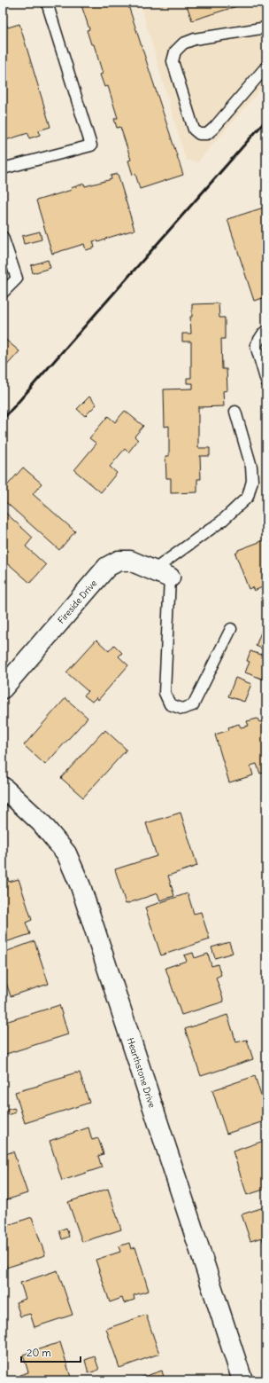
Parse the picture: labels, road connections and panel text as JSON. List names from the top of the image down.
{
  "streets": {
    "street": ["Fireside Drive", "Hearthstone Drive"]
  },
  "scale_bar": "20 m"
}
